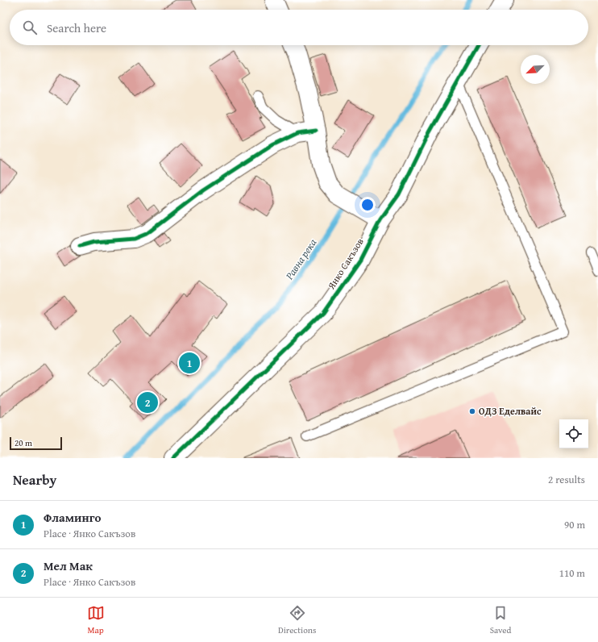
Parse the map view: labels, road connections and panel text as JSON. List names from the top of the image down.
{
  "streets": {
    "street": ["Янко Сакъзов"]
  },
  "water": ["Равна река"],
  "places": ["ОДЗ Еделвайс"],
  "scale_bar": "20 m",
  "north": "bottom left",
  "page": {
    "search": "Search here",
    "pins": ["1", "2"],
    "scale": "20 m",
    "heading": ["Nearby", "2 results"],
    "list": [
      {
        "mark": "1",
        "name": "Фламинго",
        "note": "Place · Янко Сакъзов",
        "value": "90 m"
      },
      {
        "mark": "2",
        "name": "Мел Мак",
        "note": "Place · Янко Сакъзов",
        "value": "110 m"
      }
    ],
    "nav": ["Map", "Directions", "Saved"]
  }
}
